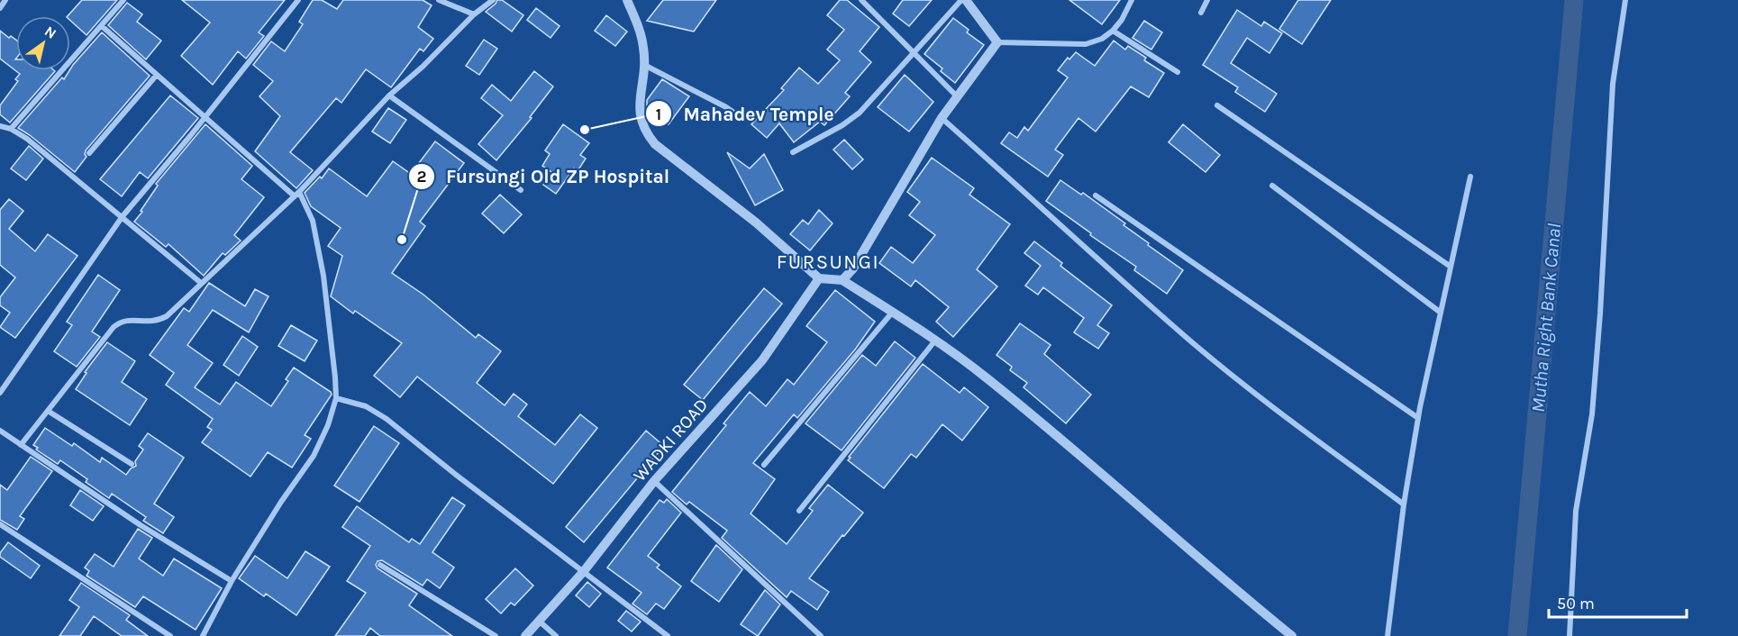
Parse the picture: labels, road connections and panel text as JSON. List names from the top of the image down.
{
  "streets": {
    "street": ["WADKI ROAD"]
  },
  "districts": ["FURSUNGI"],
  "water": ["Mutha Right Bank Canal"],
  "places": ["Mahadev Temple", "Fursungi Old ZP Hospital"],
  "scale_bar": "50 m",
  "north": "top right"
}
